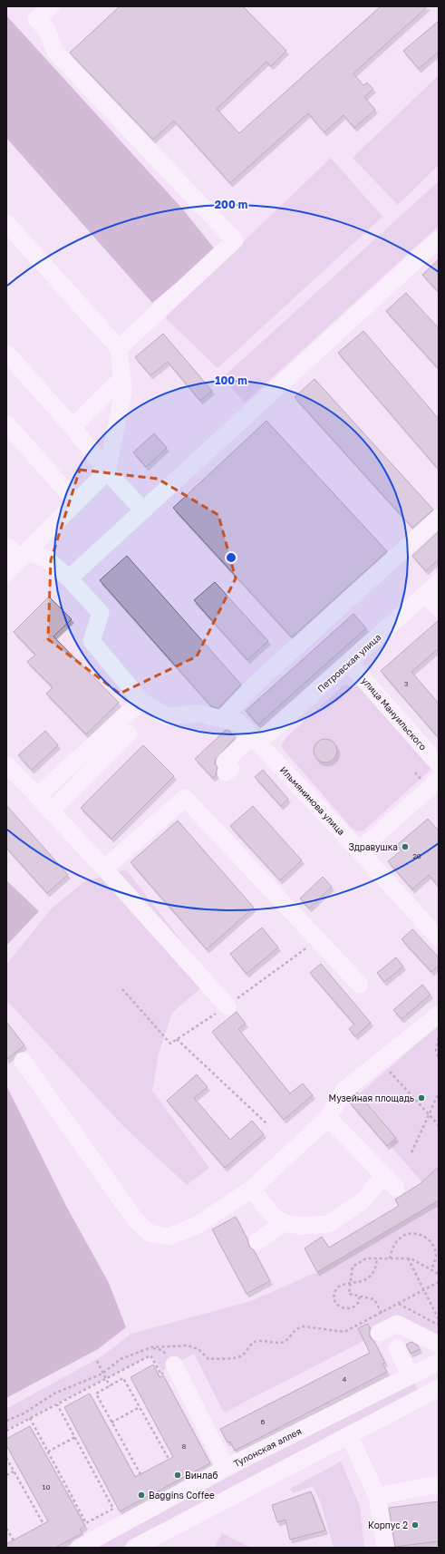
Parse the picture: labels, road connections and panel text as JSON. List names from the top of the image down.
{
  "streets": {
    "street": [
      "Петровская улица",
      "улица Мануильского",
      "Ильмянинова улица",
      "Тулонская аллея"
    ]
  },
  "crossings": [
    ["Петровская улица", "улица Мануильского"],
    ["Петровская улица", "Ильмянинова улица"]
  ],
  "places": [
    "Здравушка",
    "Музейная площадь",
    "Винлаб",
    "Baggins Coffee",
    "Корпус 2"
  ],
  "house_numbers": [
    "3",
    "20",
    "4",
    "6",
    "8",
    "10"
  ],
  "rings": ["200 m", "100 m"]
}
